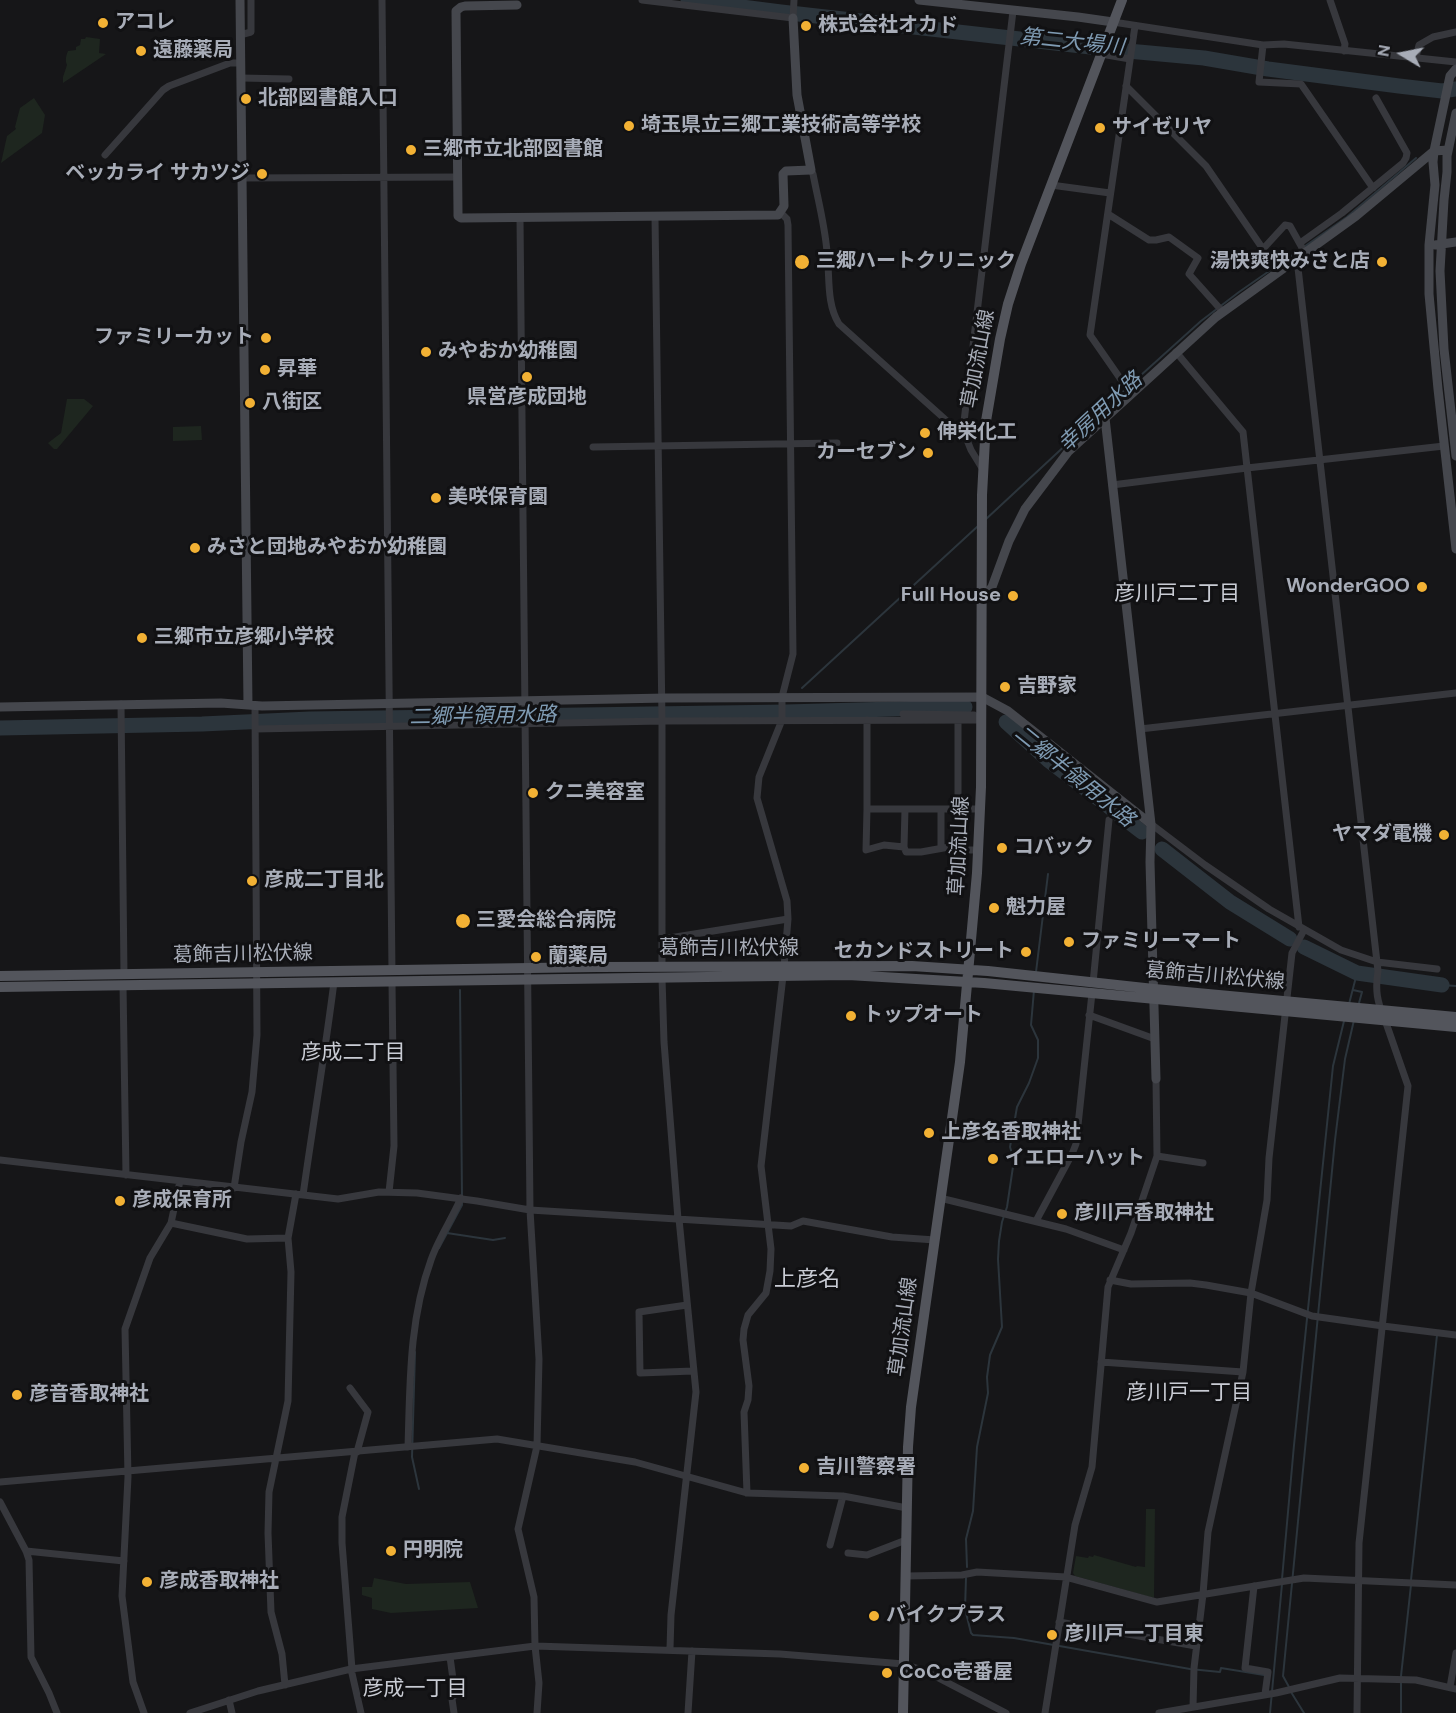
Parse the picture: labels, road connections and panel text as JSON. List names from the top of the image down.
{
  "streets": {
    "main road": ["草加流山線", "葛飾吉川松伏線"]
  },
  "crossings": [
    ["草加流山線", "葛飾吉川松伏線"]
  ],
  "districts": [
    "彦川戸二丁目",
    "彦成二丁目",
    "上彦名",
    "彦川戸一丁目",
    "彦成一丁目"
  ],
  "water": ["第二大場川", "幸房用水路", "二郷半領用水路"],
  "places": [
    "アコレ",
    "株式会社オカド",
    "遠藤薬局",
    "北部図書館入口",
    "埼玉県立三郷工業技術高等学校",
    "サイゼリヤ",
    "三郷市立北部図書館",
    "ベッカライ サカツジ",
    "三郷ハートクリニック",
    "湯快爽快みさと店",
    "ファミリーカット",
    "みやおか幼稚園",
    "昇華",
    "県営彦成団地",
    "八街区",
    "伸栄化工",
    "カーセブン",
    "美咲保育園",
    "みさと団地みやおか幼稚園",
    "WonderGOO",
    "Full House",
    "三郷市立彦郷小学校",
    "吉野家",
    "クニ美容室",
    "ヤマダ電機",
    "コバック",
    "彦成二丁目北",
    "魁力屋",
    "三愛会総合病院",
    "ファミリーマート",
    "セカンドストリート",
    "蘭薬局",
    "トップオート",
    "上彦名香取神社",
    "イエローハット",
    "彦成保育所",
    "彦川戸香取神社",
    "彦音香取神社",
    "吉川警察署",
    "円明院",
    "彦成香取神社",
    "バイクプラス",
    "彦川戸一丁目東",
    "CoCo壱番屋"
  ],
  "north": "left"
}
